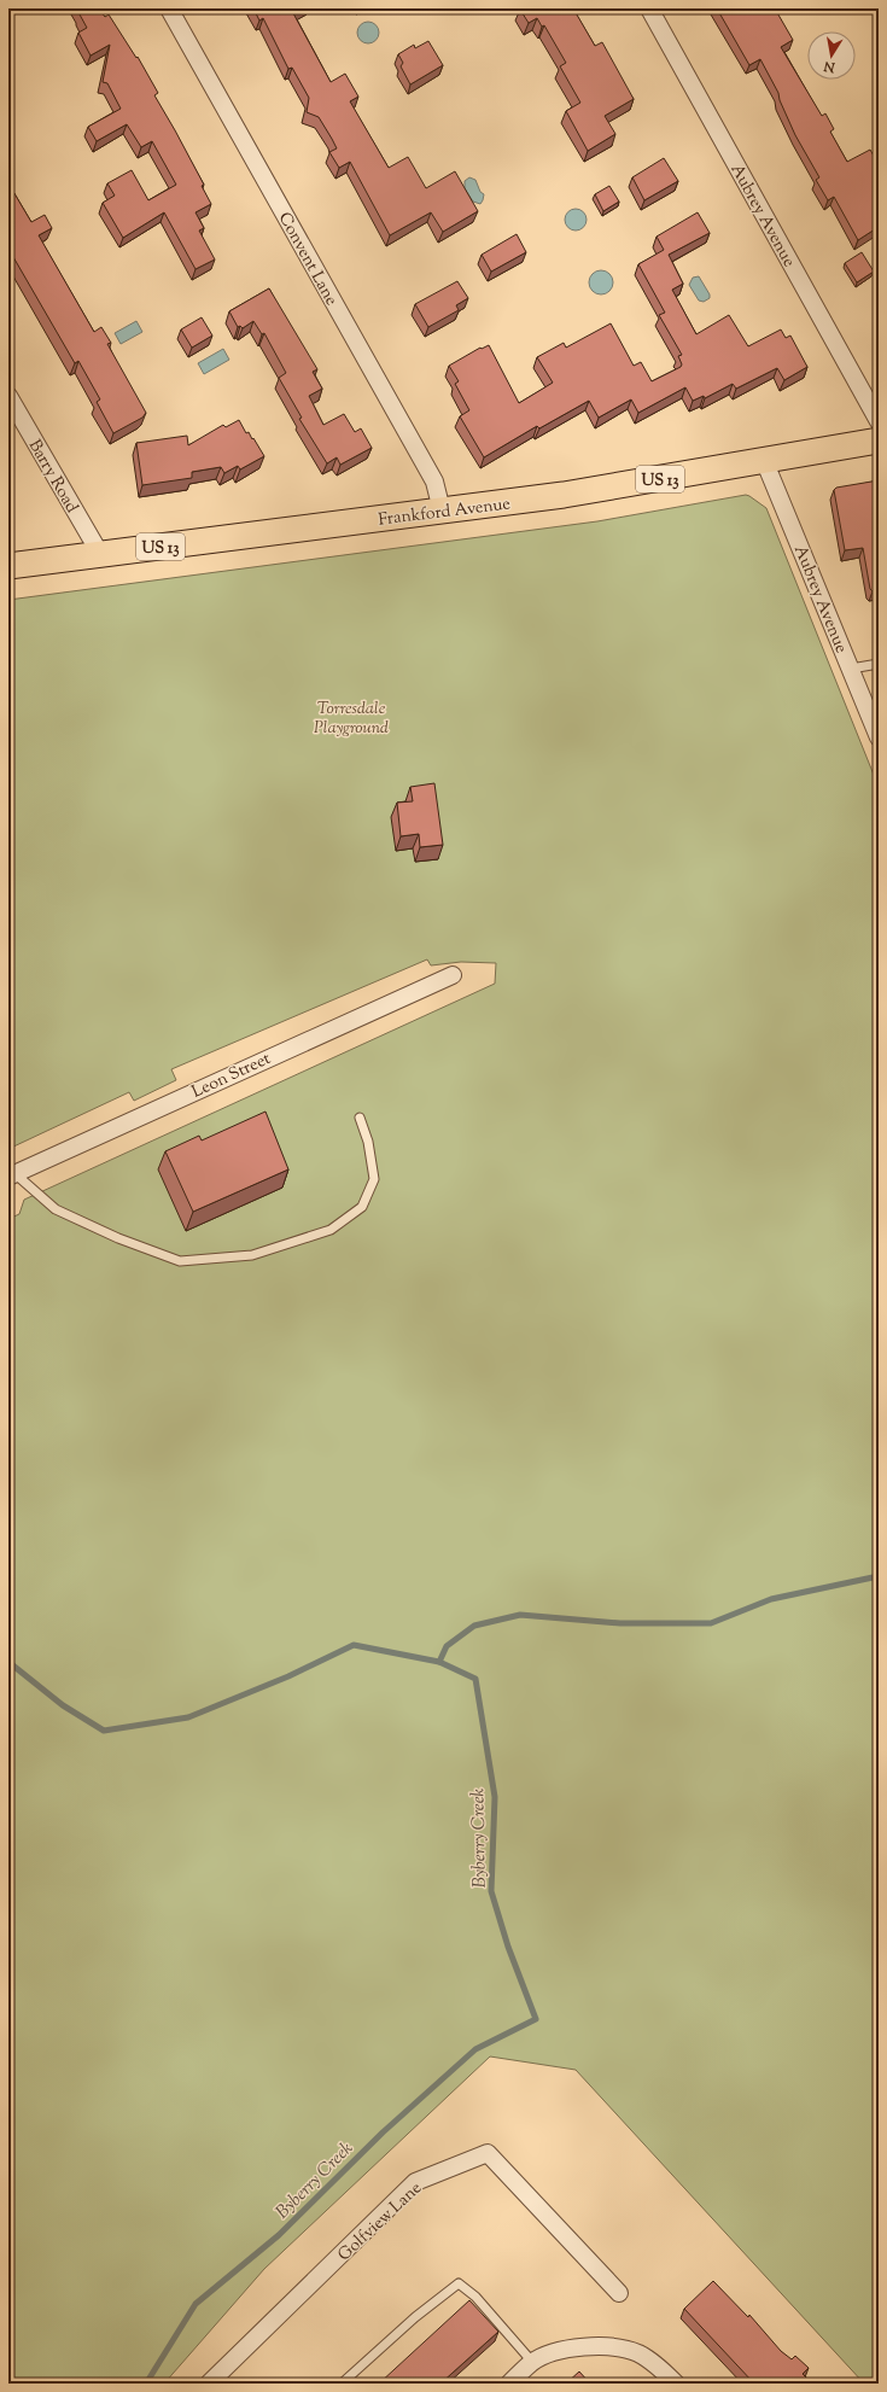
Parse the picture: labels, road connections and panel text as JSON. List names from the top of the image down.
{
  "streets": {
    "main road": ["US 13", "Frankford Avenue"],
    "street": [
      "Aubrey Avenue",
      "Convent Lane",
      "Barry Road",
      "Leon Street",
      "Golfview Lane"
    ]
  },
  "crossings": [
    ["Aubrey Avenue", "Frankford Avenue"],
    ["Convent Lane", "Frankford Avenue"],
    ["Barry Road", "Frankford Avenue"]
  ],
  "water": ["Byberry Creek"],
  "parks": ["Torresdale Playground"],
  "north": "bottom"
}
